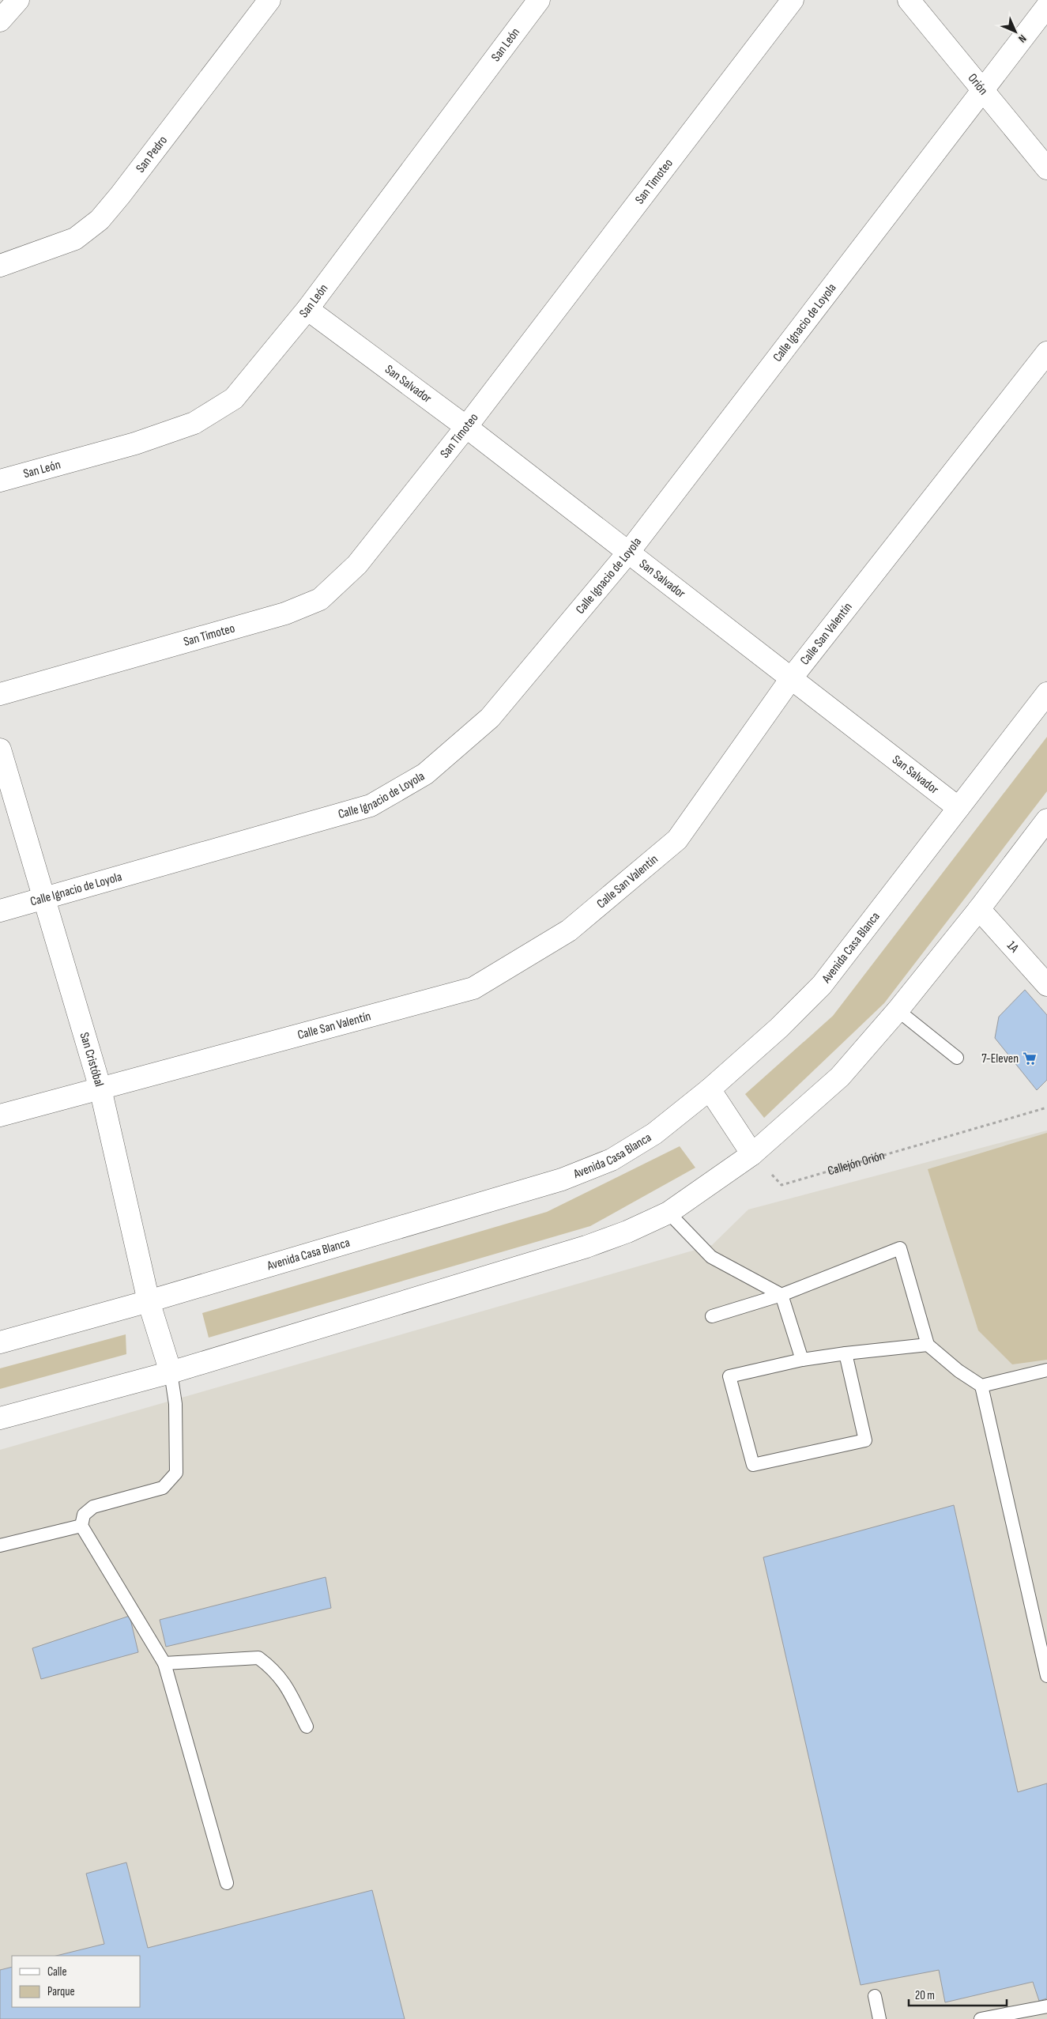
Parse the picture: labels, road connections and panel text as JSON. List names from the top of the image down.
{
  "streets": {
    "street": [
      "San León",
      "Orión",
      "San Pedro",
      "San Timoteo",
      "Calle Ignacio de Loyola",
      "San Salvador",
      "Calle San Valentín",
      "Avenida Casa Blanca",
      "1A",
      "San Cristóbal"
    ],
    "path": ["Callejón Orión"]
  },
  "crossings": [
    ["San León", "San Salvador"],
    ["Orión", "Calle Ignacio de Loyola"],
    ["San Timoteo", "San Salvador"],
    ["Calle Ignacio de Loyola", "San Salvador"],
    ["Calle Ignacio de Loyola", "San Cristóbal"],
    ["San Salvador", "Calle San Valentín"],
    ["San Salvador", "Avenida Casa Blanca"],
    ["Calle San Valentín", "San Cristóbal"],
    ["Avenida Casa Blanca", "San Cristóbal"]
  ],
  "places": {
    "supermarket": ["7-Eleven"]
  },
  "legend": ["Calle", "Parque"],
  "scale_bar": "20 m",
  "north": "bottom right"
}
